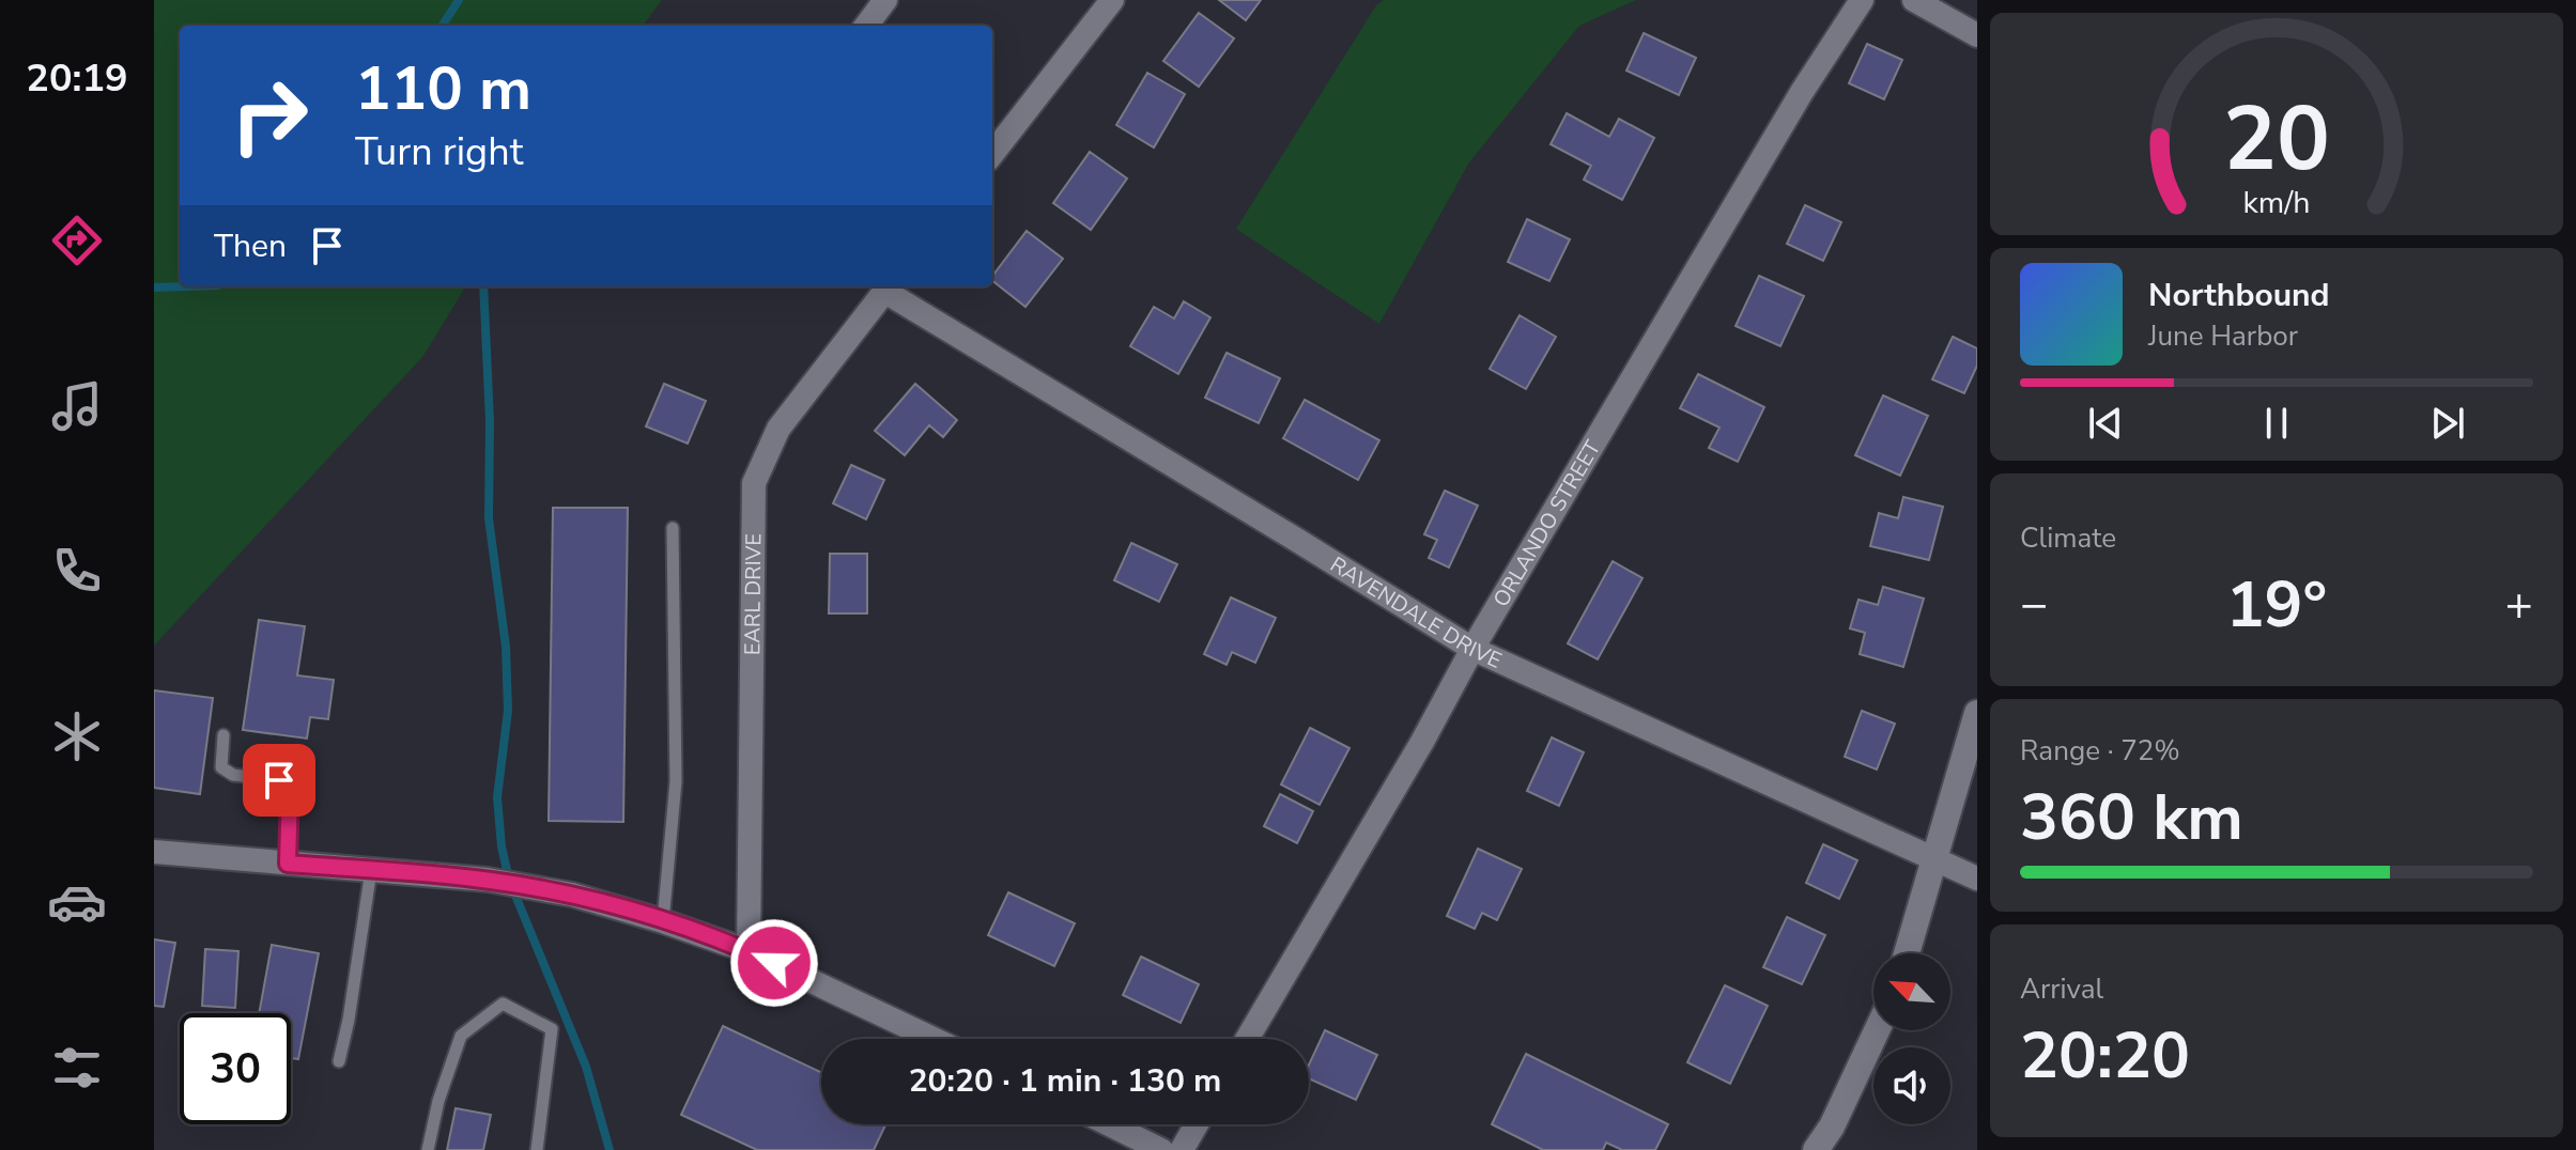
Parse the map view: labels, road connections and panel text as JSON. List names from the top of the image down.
{
  "streets": {
    "street": ["ORLANDO STREET", "EARL DRIVE", "RAVENDALE DRIVE"]
  },
  "crossings": [
    ["ORLANDO STREET", "RAVENDALE DRIVE"],
    ["EARL DRIVE", "RAVENDALE DRIVE"]
  ],
  "north": "top left",
  "page": {
    "tabs": "20:19",
    "turn": ["110 m", "Turn right"],
    "then": "Then",
    "song": ["Northbound", "June Harbor"],
    "tile": [
      "Climate",
      ["Range · 72%", "360 km"],
      ["Arrival", "20:20"]
    ],
    "heat": ["−", "19°", "+"],
    "limit": "30",
    "trip": "20:20 · 1 min · 130 m",
    "gauge": ["20", "km/h"]
  }
}
